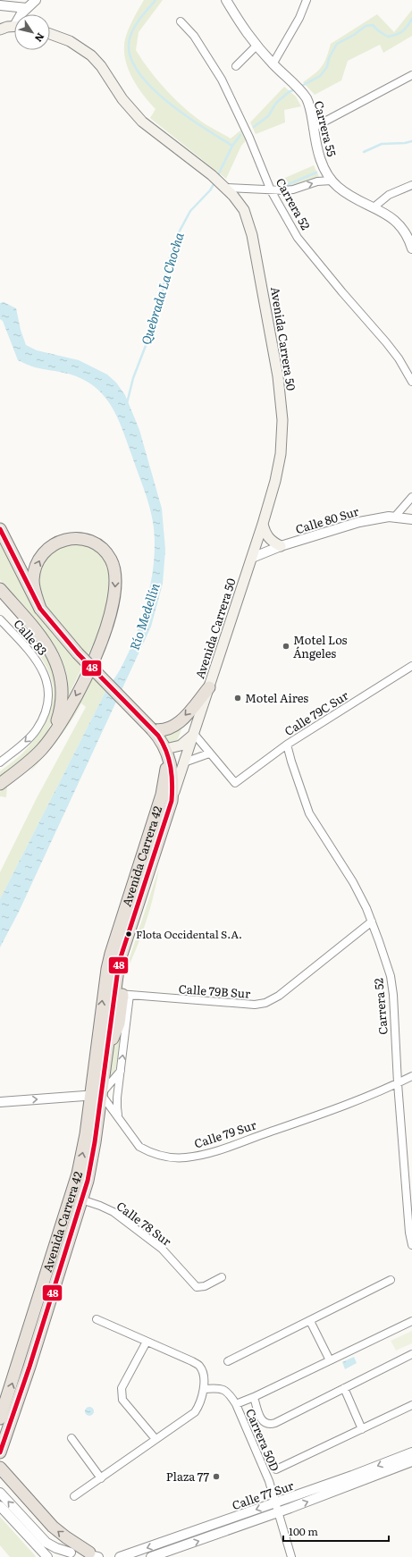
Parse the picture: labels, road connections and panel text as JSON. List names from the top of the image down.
{
  "streets": {
    "highway": ["Avenida Carrera 42"],
    "main road": ["Avenida Carrera 50"],
    "street": [
      "Carrera 55",
      "Carrera 52",
      "Calle 80 Sur",
      "Calle 83",
      "Calle 79C Sur",
      "Calle 79B Sur",
      "Calle 79 Sur",
      "Calle 78 Sur",
      "Carrera 50D",
      "Calle 77 Sur"
    ]
  },
  "crossings": [
    ["Carrera 52", "Calle 79C Sur"],
    ["Carrera 52", "Calle 79B Sur"],
    ["Carrera 52", "Calle 79 Sur"],
    ["Avenida Carrera 50", "Calle 80 Sur"],
    ["Avenida Carrera 50", "Avenida Carrera 42"],
    ["Avenida Carrera 42", "Calle 79B Sur"],
    ["Avenida Carrera 42", "Calle 79 Sur"],
    ["Avenida Carrera 42", "Calle 78 Sur"],
    ["Carrera 50D", "Calle 77 Sur"]
  ],
  "one_way": ["Calle 83"],
  "water": ["Quebrada La Chocha", "Río Medellín"],
  "places": [
    "Motel Los Ángeles",
    "Motel Aires",
    "Flota Occidental S.A.",
    "Plaza 77"
  ],
  "lines": ["transit line 48"],
  "scale_bar": "100 m",
  "north": "bottom right"
}
